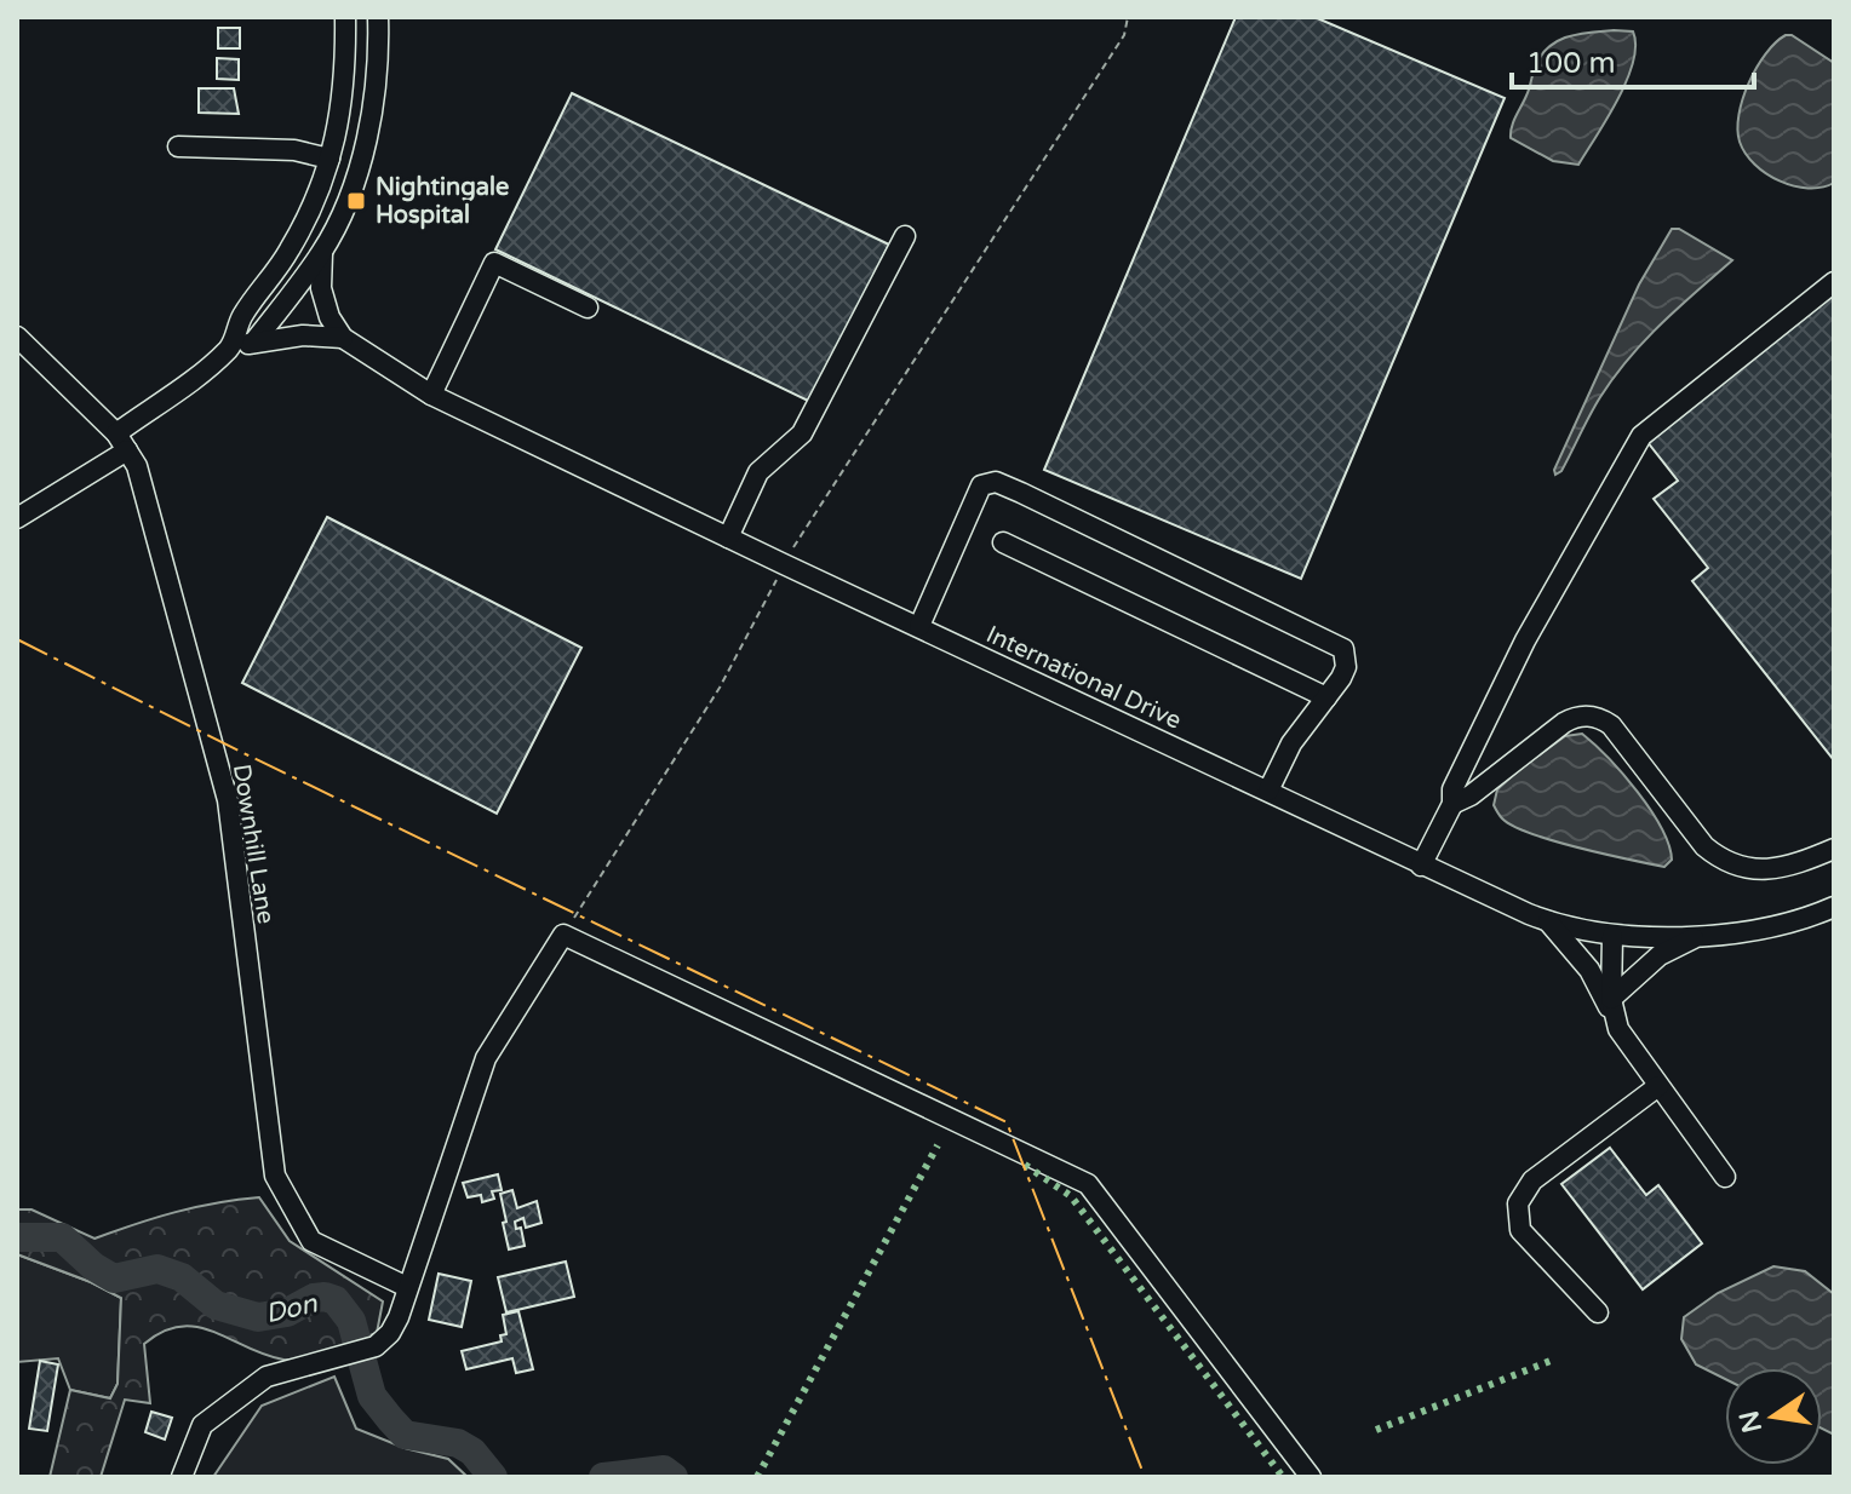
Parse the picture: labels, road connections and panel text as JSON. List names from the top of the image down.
{
  "streets": {
    "street": ["International Drive", "Downhill Lane"]
  },
  "water": ["Don"],
  "places": {
    "transit": ["Nightingale Hospital"]
  },
  "scale_bar": "100 m",
  "north": "left"
}
